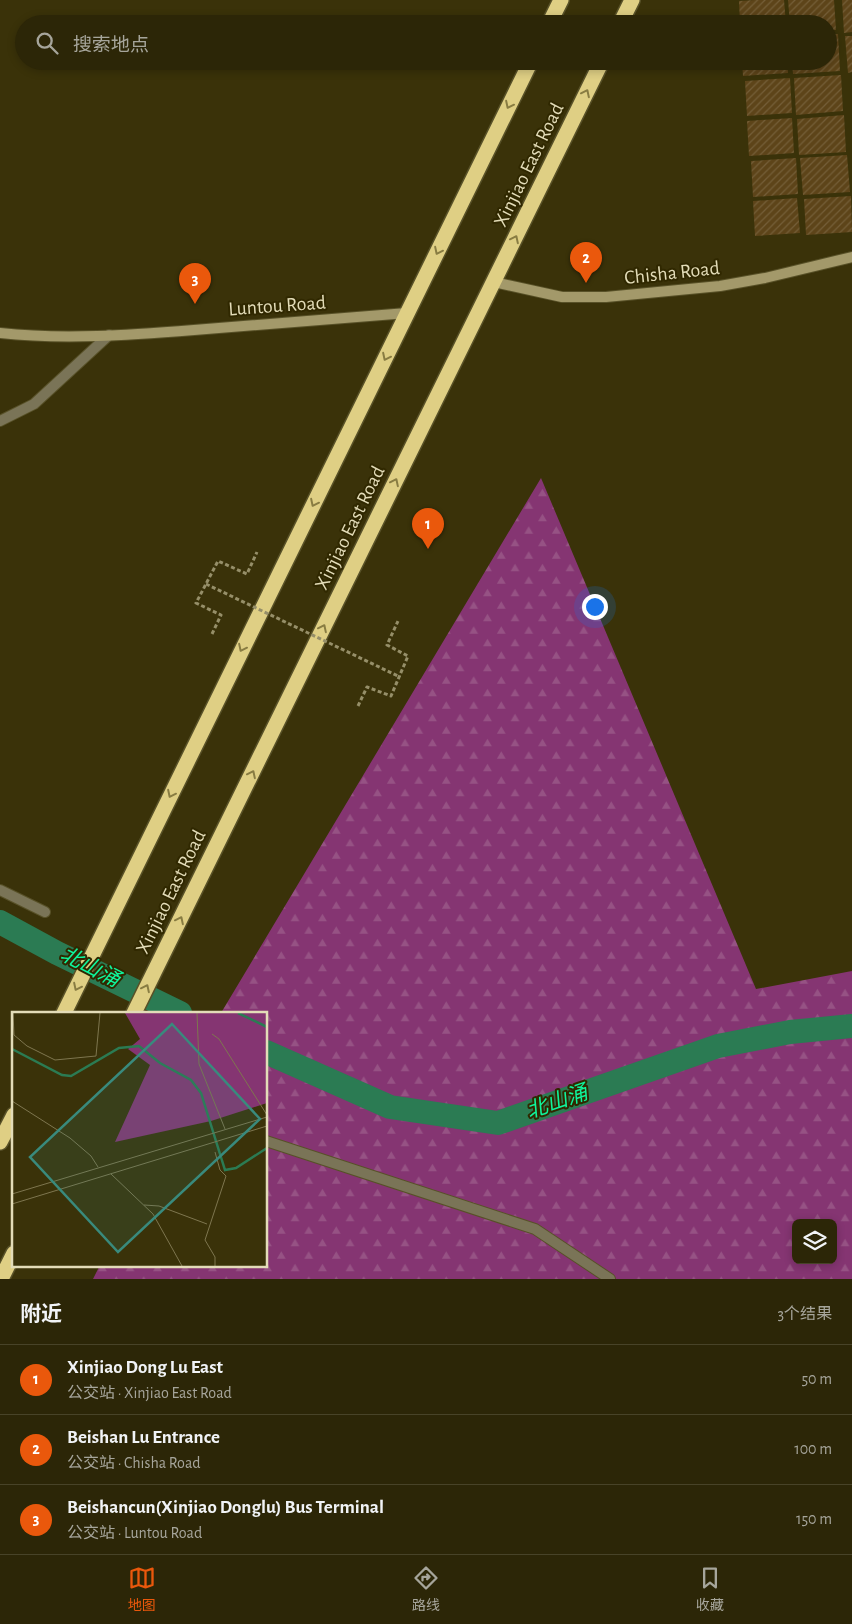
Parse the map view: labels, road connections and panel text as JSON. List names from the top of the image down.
{
  "streets": {
    "highway": ["Xinjiao East Road"],
    "street": ["Chisha Road", "Luntou Road"]
  },
  "crossings": [
    ["Xinjiao East Road", "Chisha Road"]
  ],
  "water": ["北山涌"],
  "page": {
    "search": "搜索地点",
    "pins": ["2", "3", "1"],
    "heading": ["附近", "3个结果"],
    "list": [
      {
        "mark": "1",
        "name": "Xinjiao Dong Lu East",
        "note": "公交站 · Xinjiao East Road",
        "value": "50 m"
      },
      {
        "mark": "2",
        "name": "Beishan Lu Entrance",
        "note": "公交站 · Chisha Road",
        "value": "100 m"
      },
      {
        "mark": "3",
        "name": "Beishancun(Xinjiao Donglu) Bus Terminal",
        "note": "公交站 · Luntou Road",
        "value": "150 m"
      }
    ],
    "nav": ["地图", "路线", "收藏"]
  }
}
